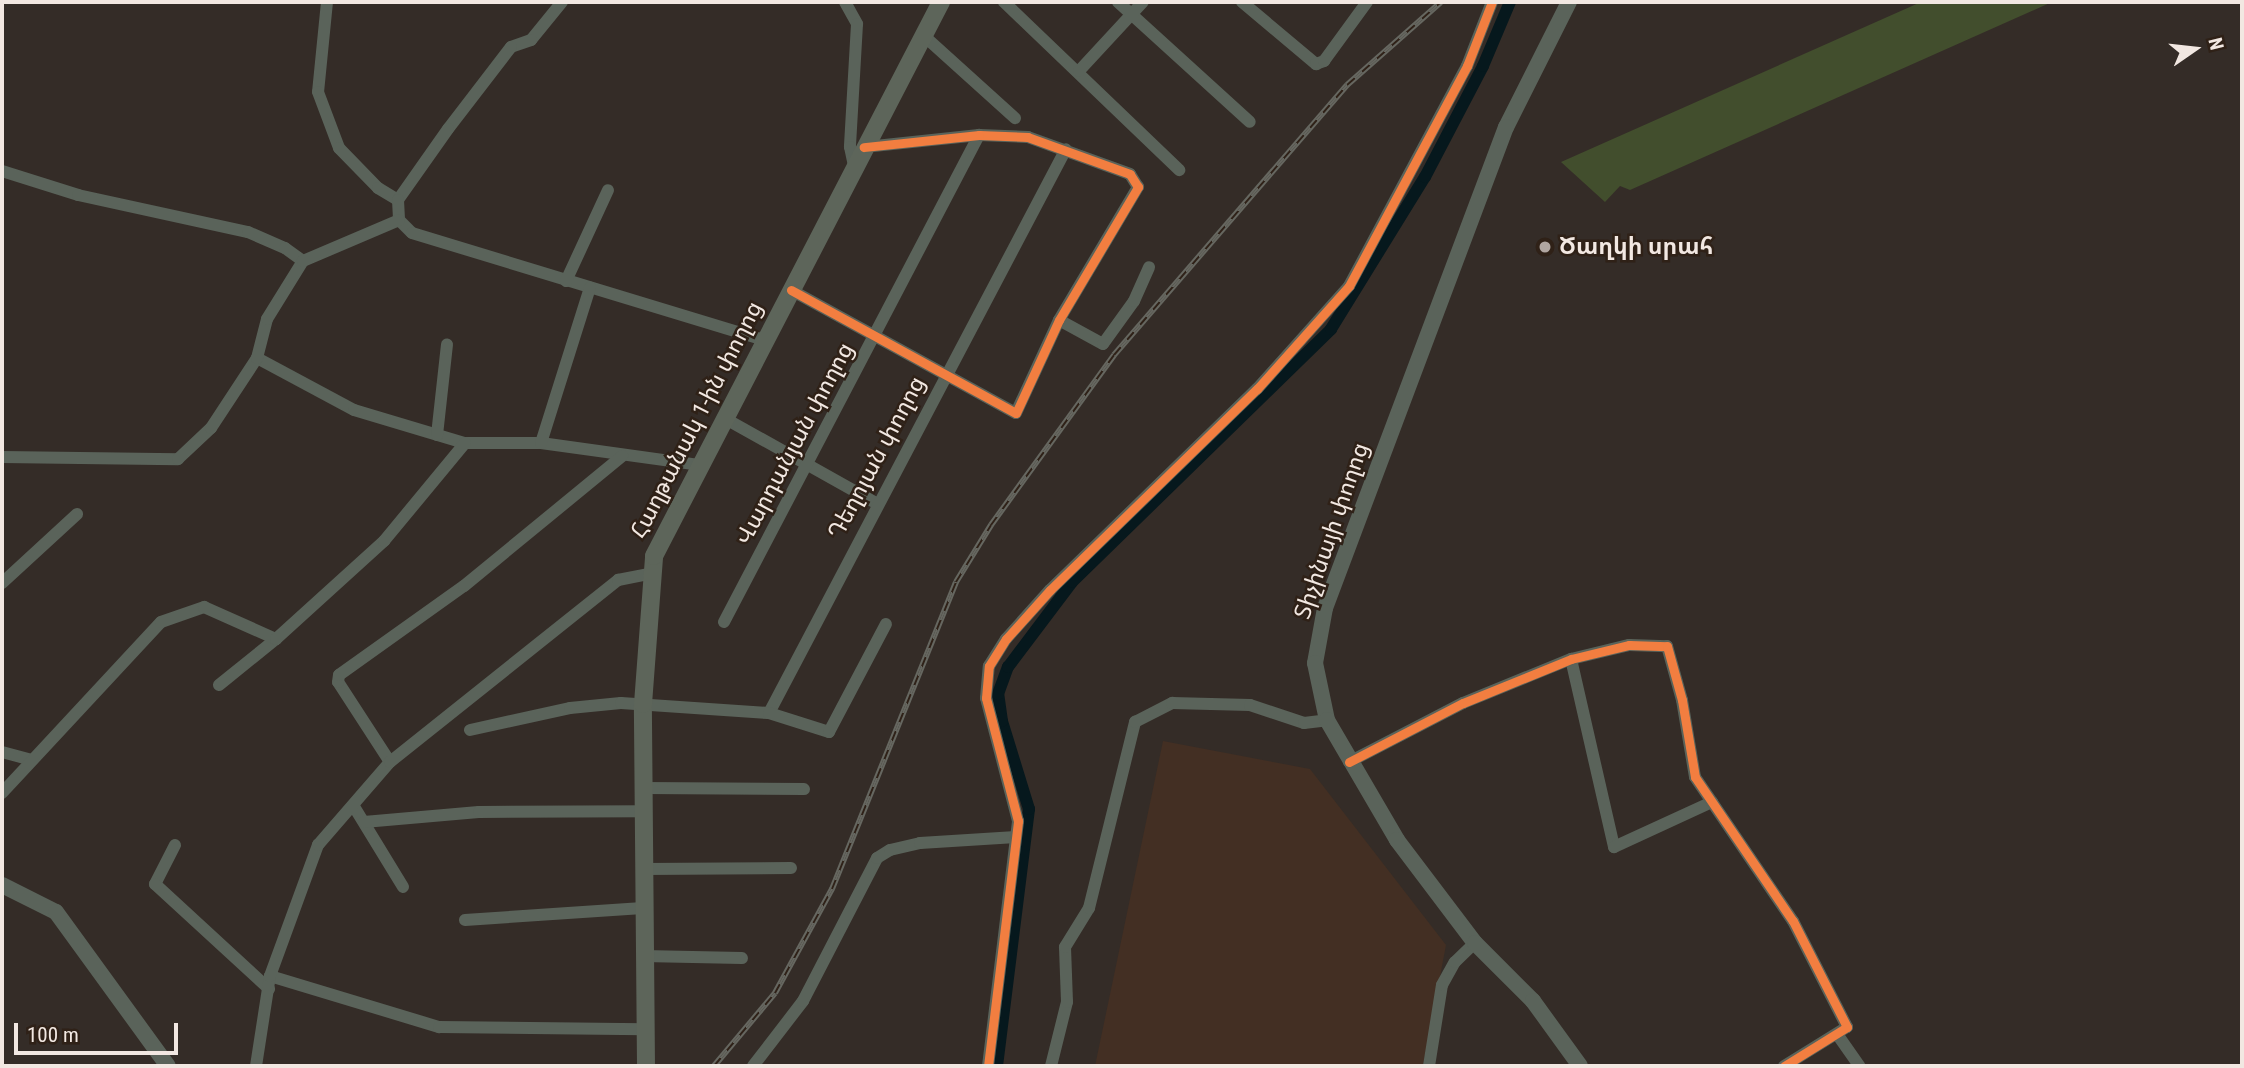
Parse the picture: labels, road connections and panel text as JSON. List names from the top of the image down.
{
  "streets": {
    "main road": ["Հաղթանակ 1-ին փողոց"],
    "street": ["Վարդանյան փողոց", "Դեղոյան փողոց", "Տիչինայի փողոց"]
  },
  "places": ["Ծաղկի սրահ"],
  "scale_bar": "100 m",
  "north": "right"
}
